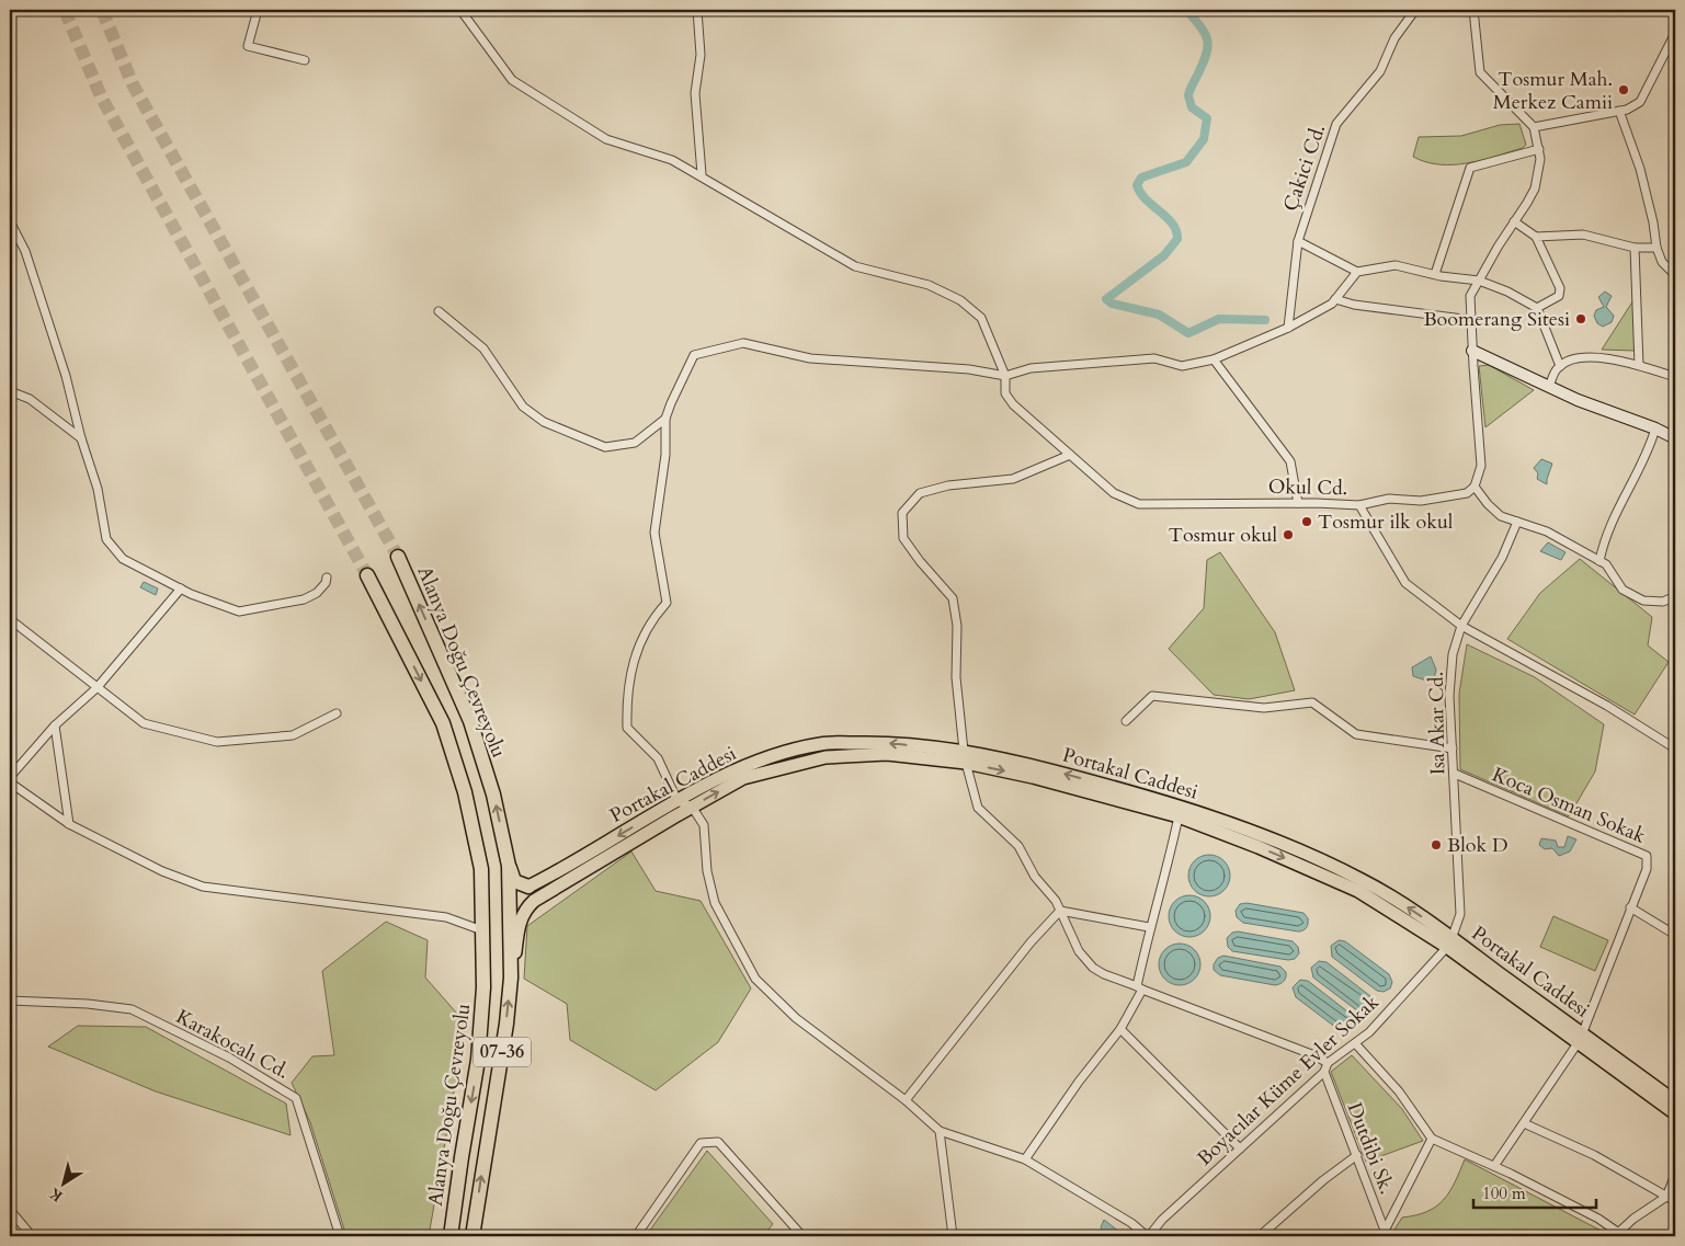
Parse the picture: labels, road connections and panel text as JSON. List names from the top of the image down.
{
  "streets": {
    "highway": ["Alanya Doğu Çevreyolu", "07-36"],
    "main road": ["Portakal Caddesi"],
    "street": [
      "Çakici Cd.",
      "Okul Cd.",
      "Isa Akar Cd.",
      "Koca Osman Sokak",
      "Karakocalı Cd.",
      "Boyacılar Küme Evler Sokak",
      "Dutdibi Sk."
    ]
  },
  "crossings": [
    ["Okul Cd.", "Isa Akar Cd."],
    ["Alanya Doğu Çevreyolu", "Portakal Caddesi"],
    ["Isa Akar Cd.", "Portakal Caddesi"],
    ["Isa Akar Cd.", "Koca Osman Sokak"],
    ["Isa Akar Cd.", "Boyacılar Küme Evler Sokak"],
    ["Portakal Caddesi", "Koca Osman Sokak"],
    ["Portakal Caddesi", "Boyacılar Küme Evler Sokak"],
    ["Boyacılar Küme Evler Sokak", "Dutdibi Sk."]
  ],
  "places": [
    "Tosmur Mah. Merkez Camii",
    "Boomerang Sitesi",
    "Tosmur ilk okul",
    "Tosmur okul",
    "Blok D"
  ],
  "scale_bar": "100 m",
  "north": "bottom left"
}
